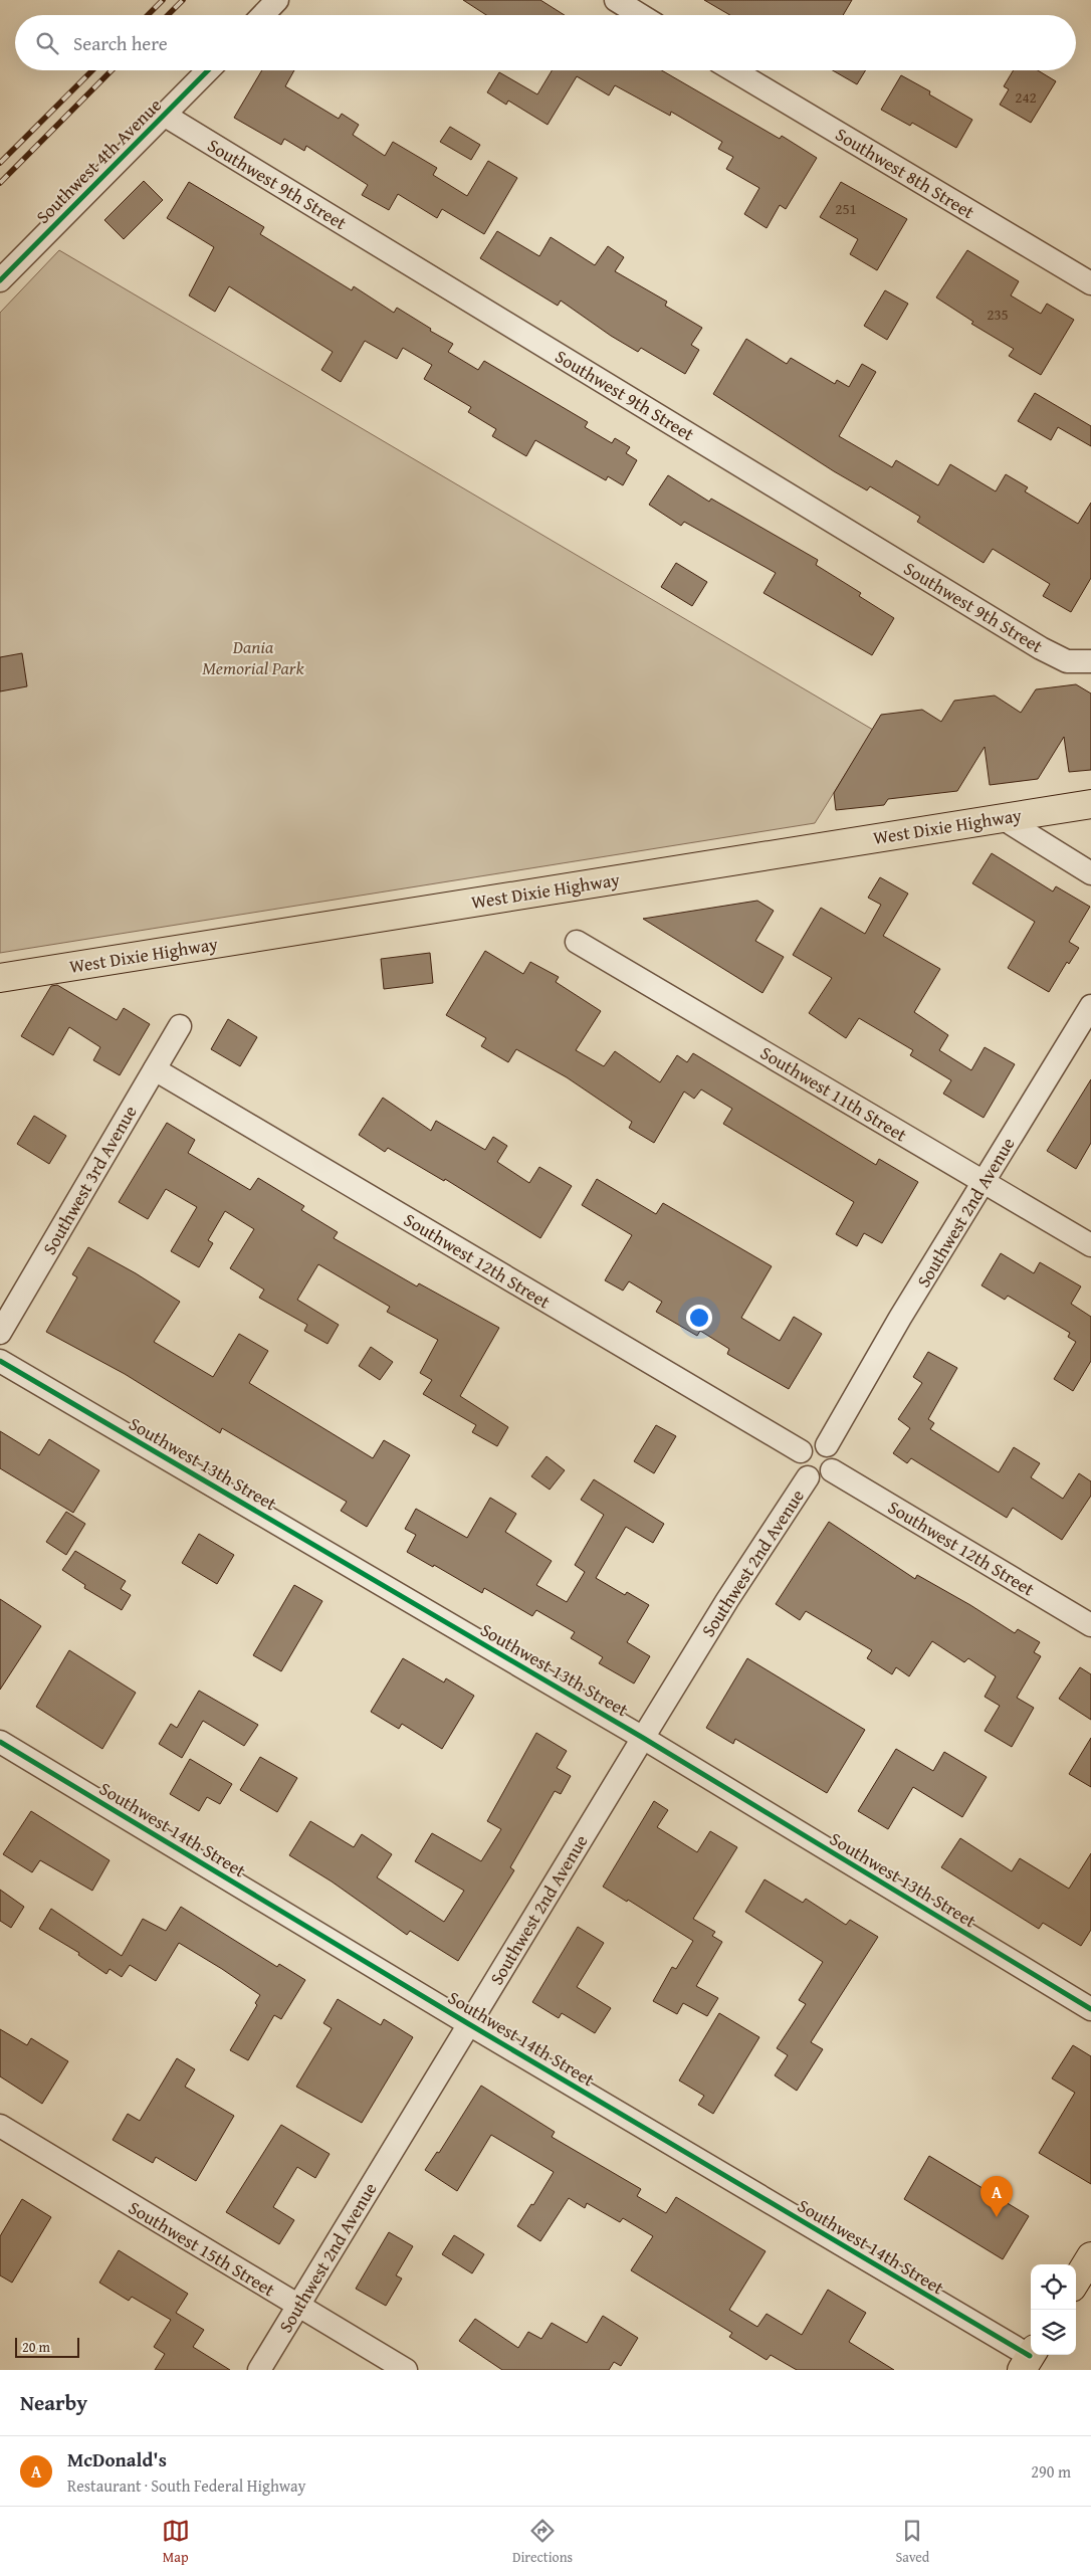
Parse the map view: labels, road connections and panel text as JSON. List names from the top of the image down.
{
  "streets": {
    "main road": ["West Dixie Highway"],
    "street": [
      "Southwest 4th Avenue",
      "Southwest 8th Street",
      "Southwest 9th Street",
      "Southwest 11th Street",
      "Southwest 3rd Avenue",
      "Southwest 2nd Avenue",
      "Southwest 12th Street",
      "Southwest 13th Street",
      "Southwest 14th Street",
      "Southwest 15th Street"
    ]
  },
  "crossings": [
    ["Southwest 4th Avenue", "Southwest 9th Street"],
    ["Southwest 11th Street", "Southwest 2nd Avenue"],
    ["Southwest 3rd Avenue", "Southwest 12th Street"],
    ["Southwest 2nd Avenue", "Southwest 12th Street"],
    ["Southwest 2nd Avenue", "Southwest 13th Street"],
    ["Southwest 2nd Avenue", "Southwest 14th Street"],
    ["Southwest 2nd Avenue", "Southwest 15th Street"]
  ],
  "parks": ["Dania Memorial Park"],
  "house_numbers": ["242", "251", "235"],
  "scale_bar": "20 m",
  "page": {
    "search": "Search here",
    "pins": "A",
    "scale": "20 m",
    "heading": "Nearby",
    "list": [
      {
        "mark": "A",
        "name": "McDonald's",
        "note": "Restaurant · South Federal Highway",
        "value": "290 m"
      }
    ],
    "nav": ["Map", "Directions", "Saved"]
  }
}
